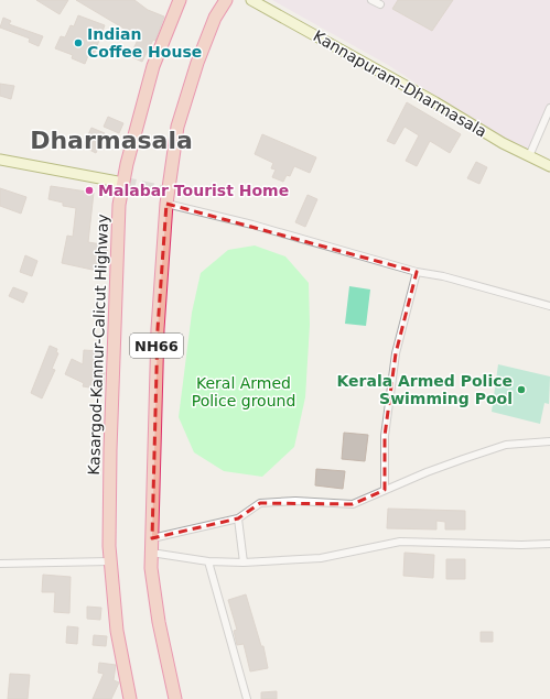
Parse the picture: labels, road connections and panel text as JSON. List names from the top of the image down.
{
  "streets": {
    "highway": ["Kasargod-Kannur-Calicut Highway", "NH66"],
    "main road": ["Kannapuram-Dharmasala"]
  },
  "districts": ["Dharmasala"],
  "parks": ["Keral Armed Police ground"],
  "places": ["Indian Coffee House", "Malabar Tourist Home", "Kerala Armed Police Swimming Pool"]
}
